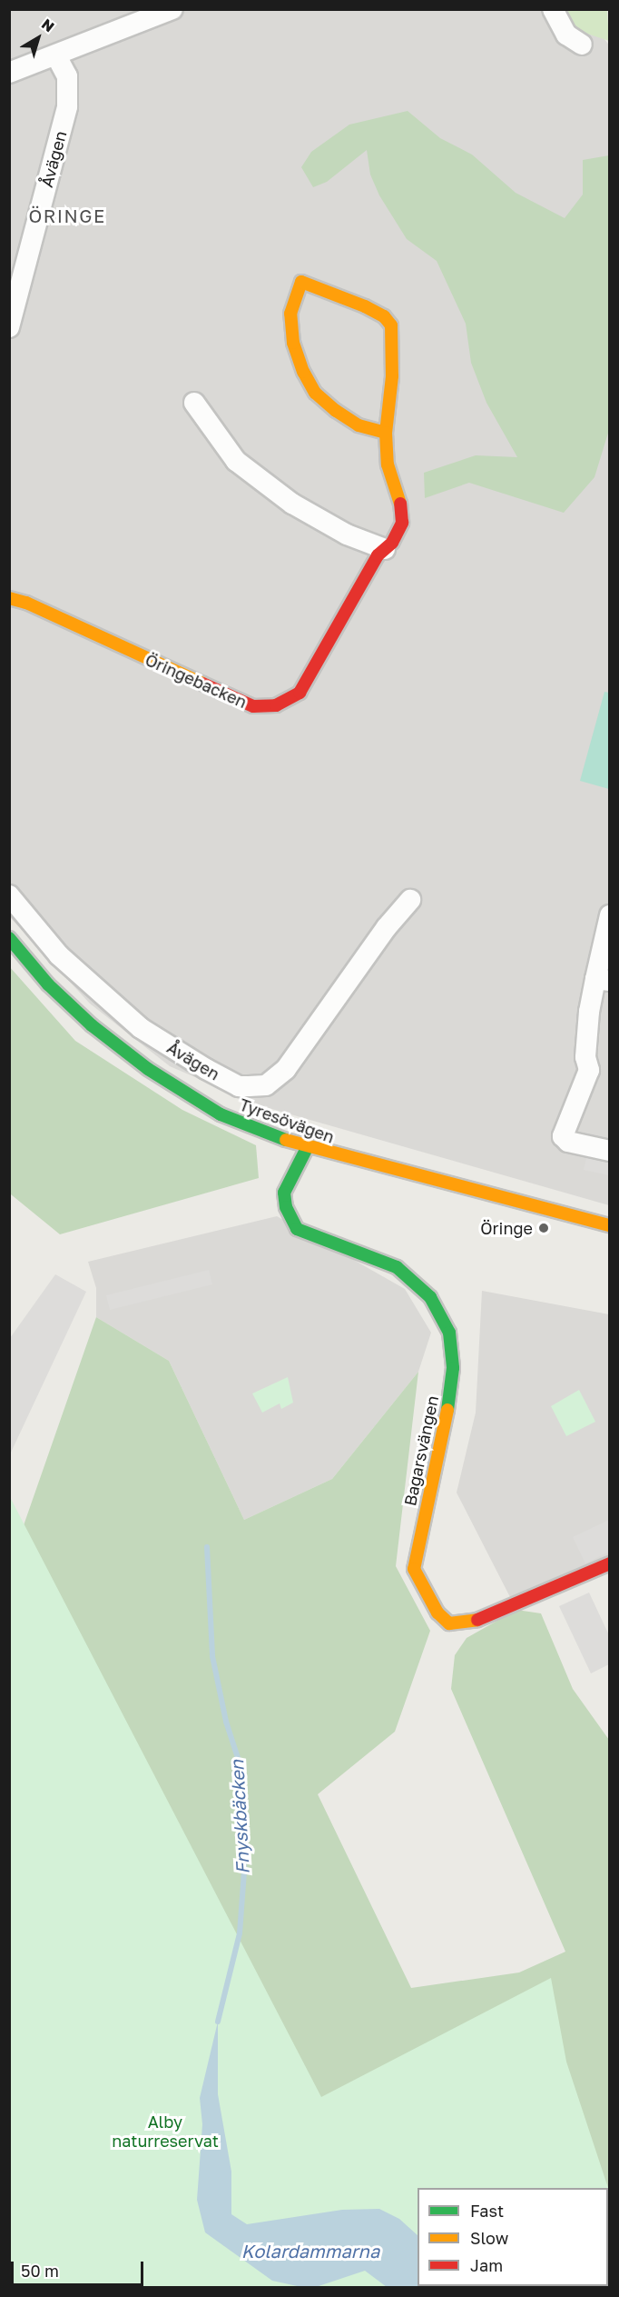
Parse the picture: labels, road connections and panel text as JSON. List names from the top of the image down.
{
  "streets": {
    "street": [
      "Åvägen",
      "Öringebacken",
      "Tyresövägen",
      "Bagarsvängen"
    ]
  },
  "crossings": [
    ["Tyresövägen", "Bagarsvängen"]
  ],
  "districts": ["ÖRINGE"],
  "water": ["Fnyskbäcken", "Kolardammarna"],
  "parks": ["Alby naturreservat"],
  "places": ["Öringe"],
  "legend": ["Fast", "Slow", "Jam"],
  "scale_bar": "50 m",
  "north": "top right"
}
